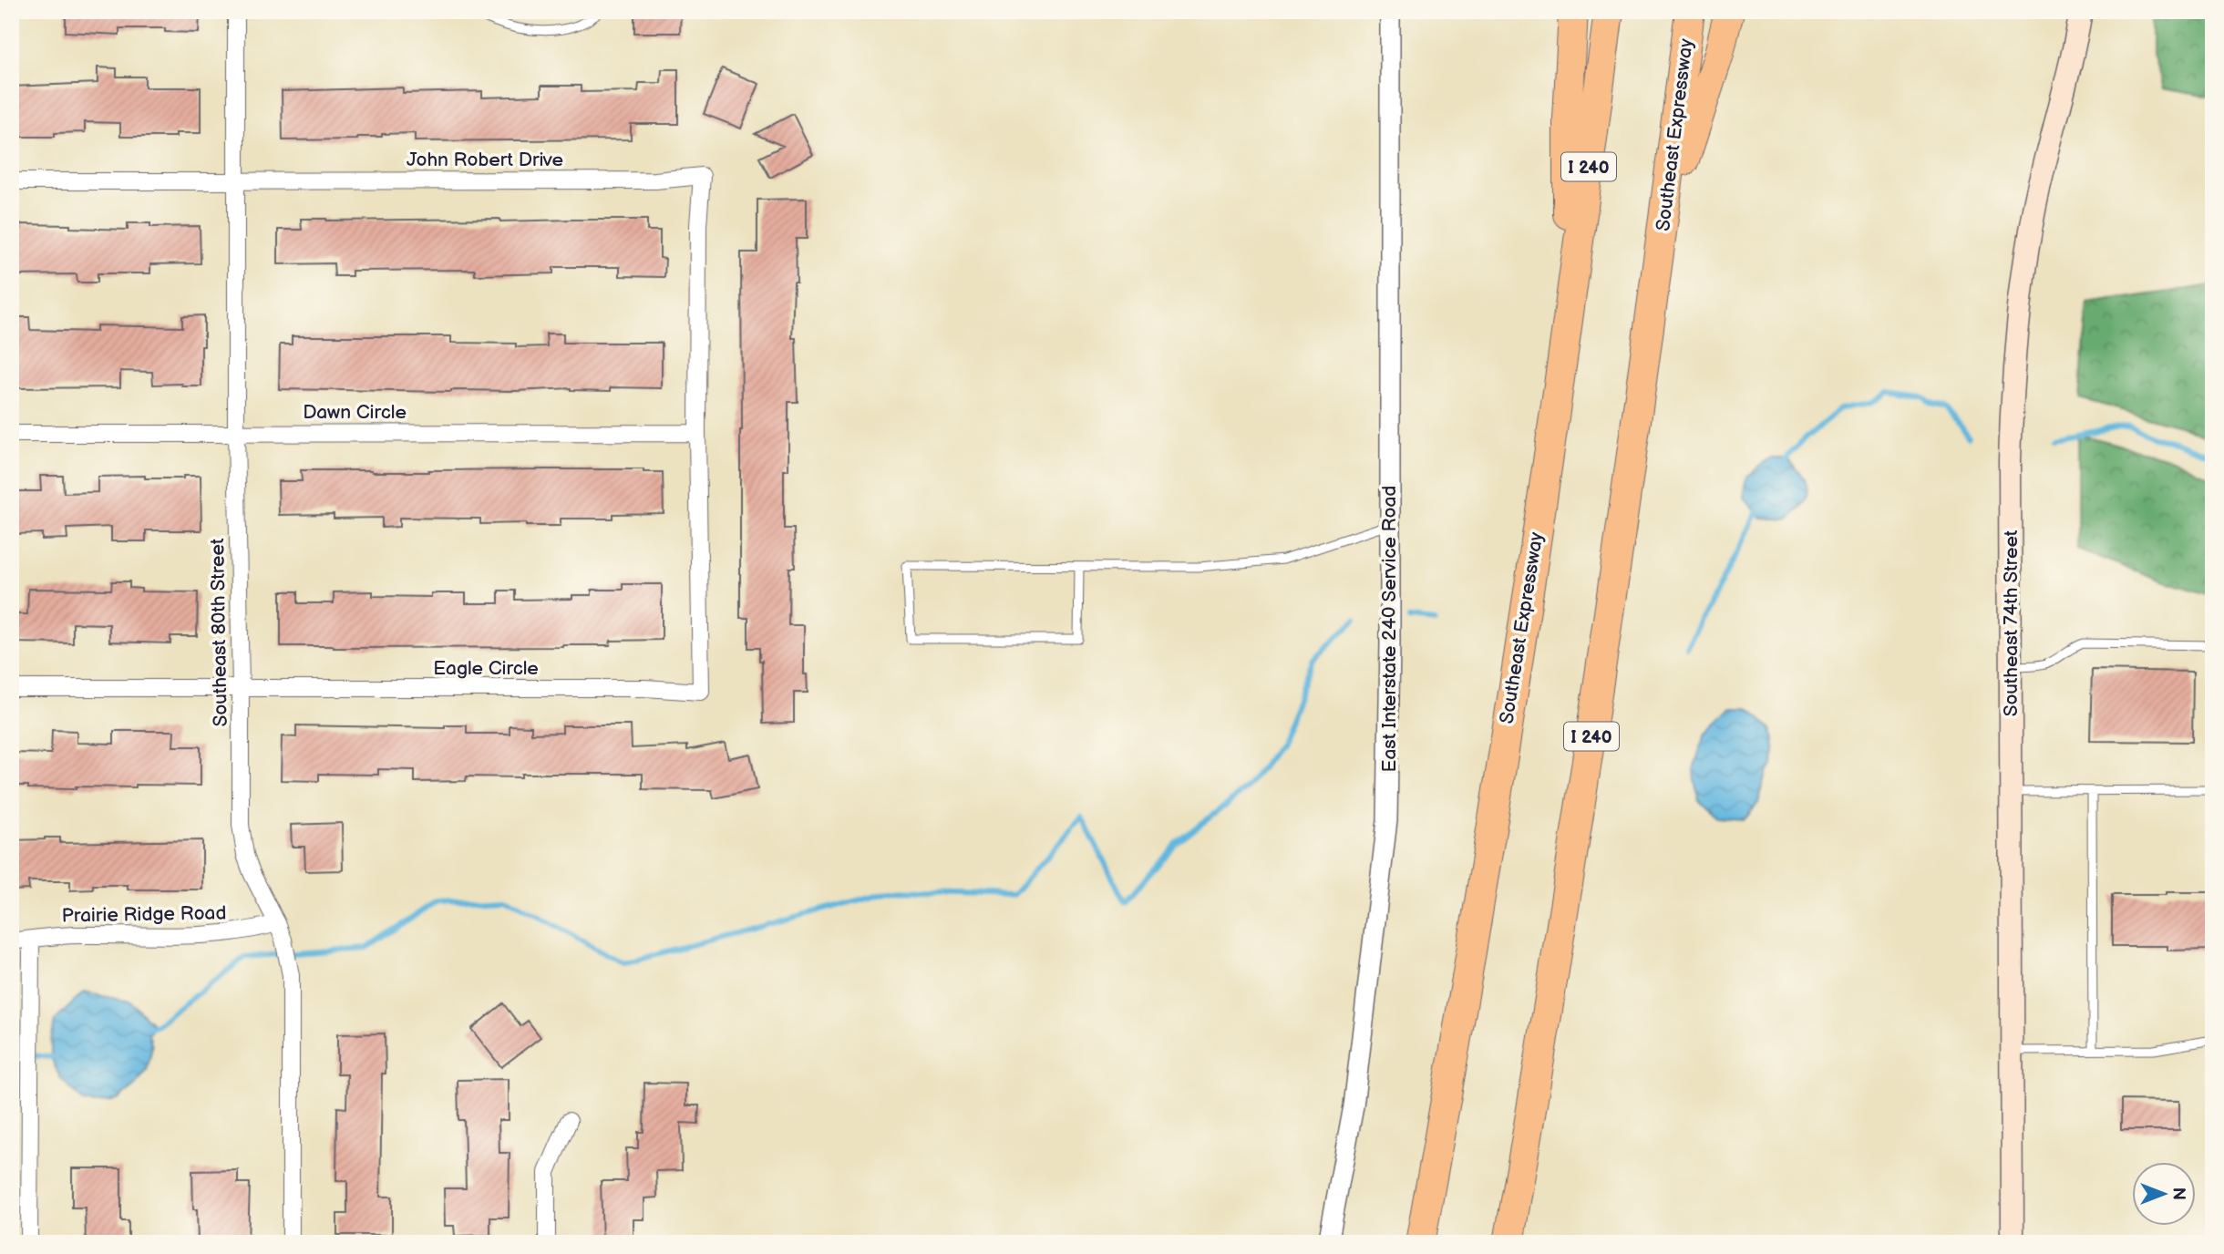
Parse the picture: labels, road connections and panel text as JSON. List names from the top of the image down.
{
  "streets": {
    "highway": ["Southeast Expressway", "I 240"],
    "main road": ["Southeast 74th Street"],
    "street": [
      "John Robert Drive",
      "Dawn Circle",
      "East Interstate 240 Service Road",
      "Southeast 80th Street",
      "Eagle Circle",
      "Prairie Ridge Road"
    ]
  },
  "crossings": [
    ["John Robert Drive", "Dawn Circle"],
    ["John Robert Drive", "Southeast 80th Street"],
    ["John Robert Drive", "Eagle Circle"],
    ["Dawn Circle", "Southeast 80th Street"],
    ["Dawn Circle", "Eagle Circle"],
    ["Southeast 80th Street", "Eagle Circle"],
    ["Southeast 80th Street", "Prairie Ridge Road"]
  ],
  "north": "right"
}
